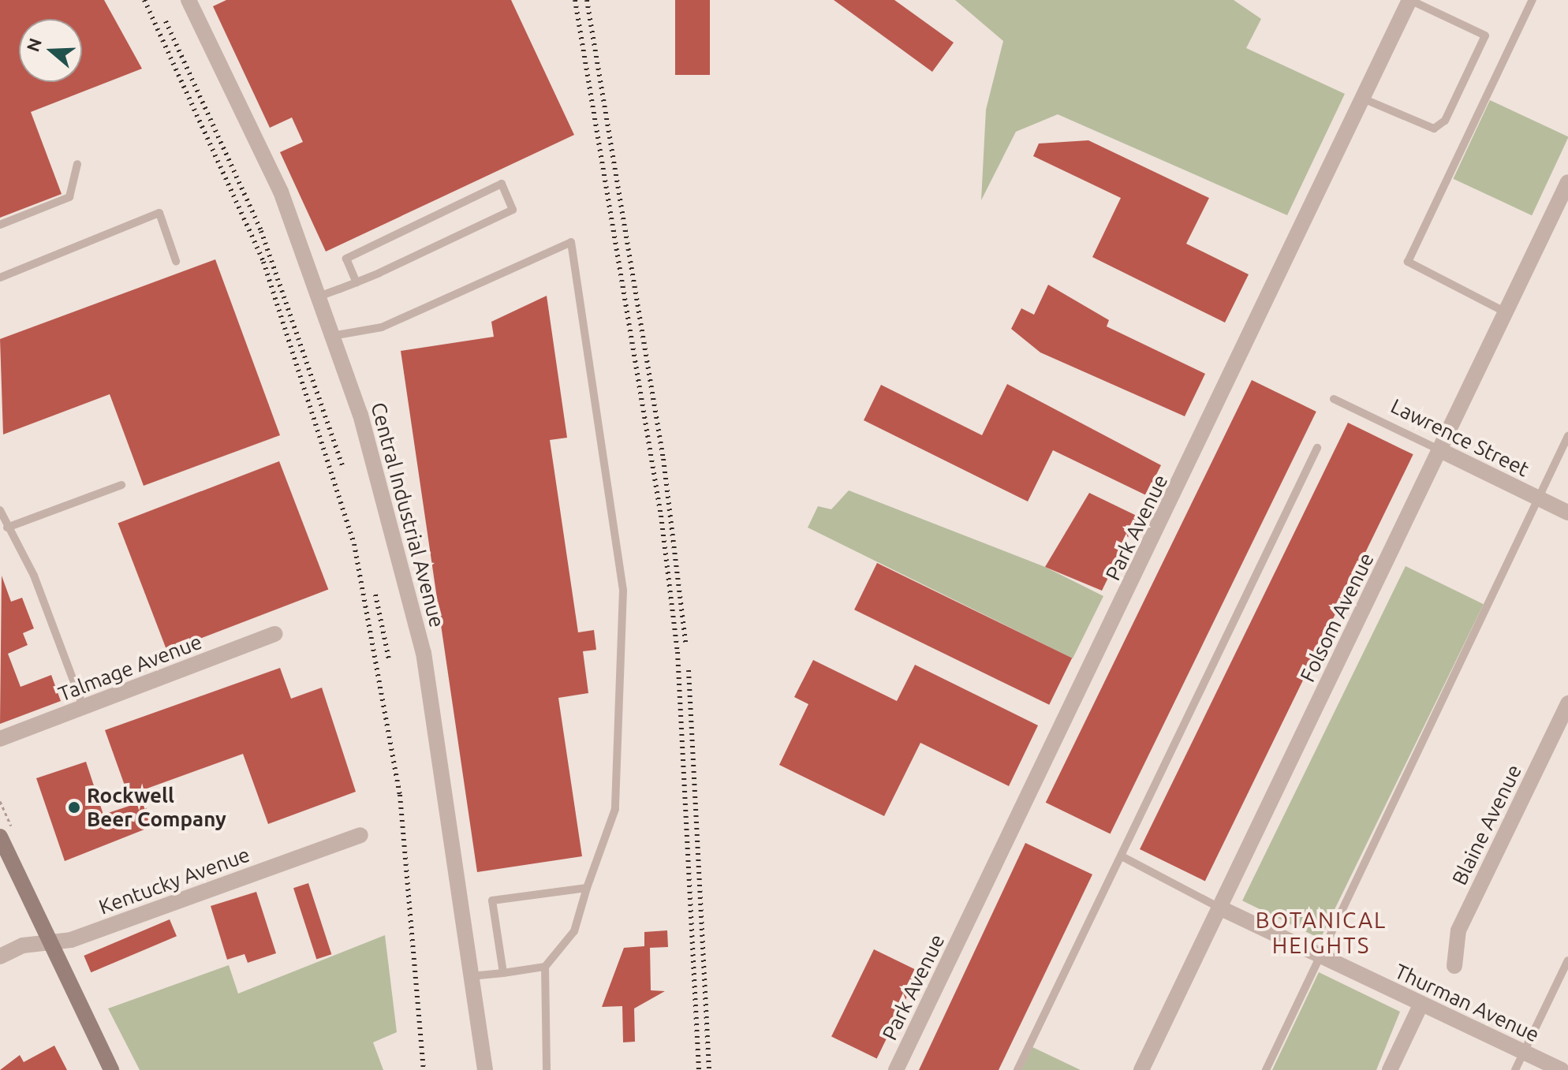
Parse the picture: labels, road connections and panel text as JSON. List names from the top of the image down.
{
  "streets": {
    "street": [
      "Lawrence Street",
      "Central Industrial Avenue",
      "Park Avenue",
      "Folsom Avenue",
      "Talmage Avenue",
      "Blaine Avenue",
      "Kentucky Avenue",
      "Thurman Avenue"
    ]
  },
  "crossings": [
    ["Lawrence Street", "Folsom Avenue"],
    ["Folsom Avenue", "Thurman Avenue"]
  ],
  "districts": ["BOTANICAL HEIGHTS"],
  "places": ["Rockwell Beer Company"],
  "north": "left"
}
